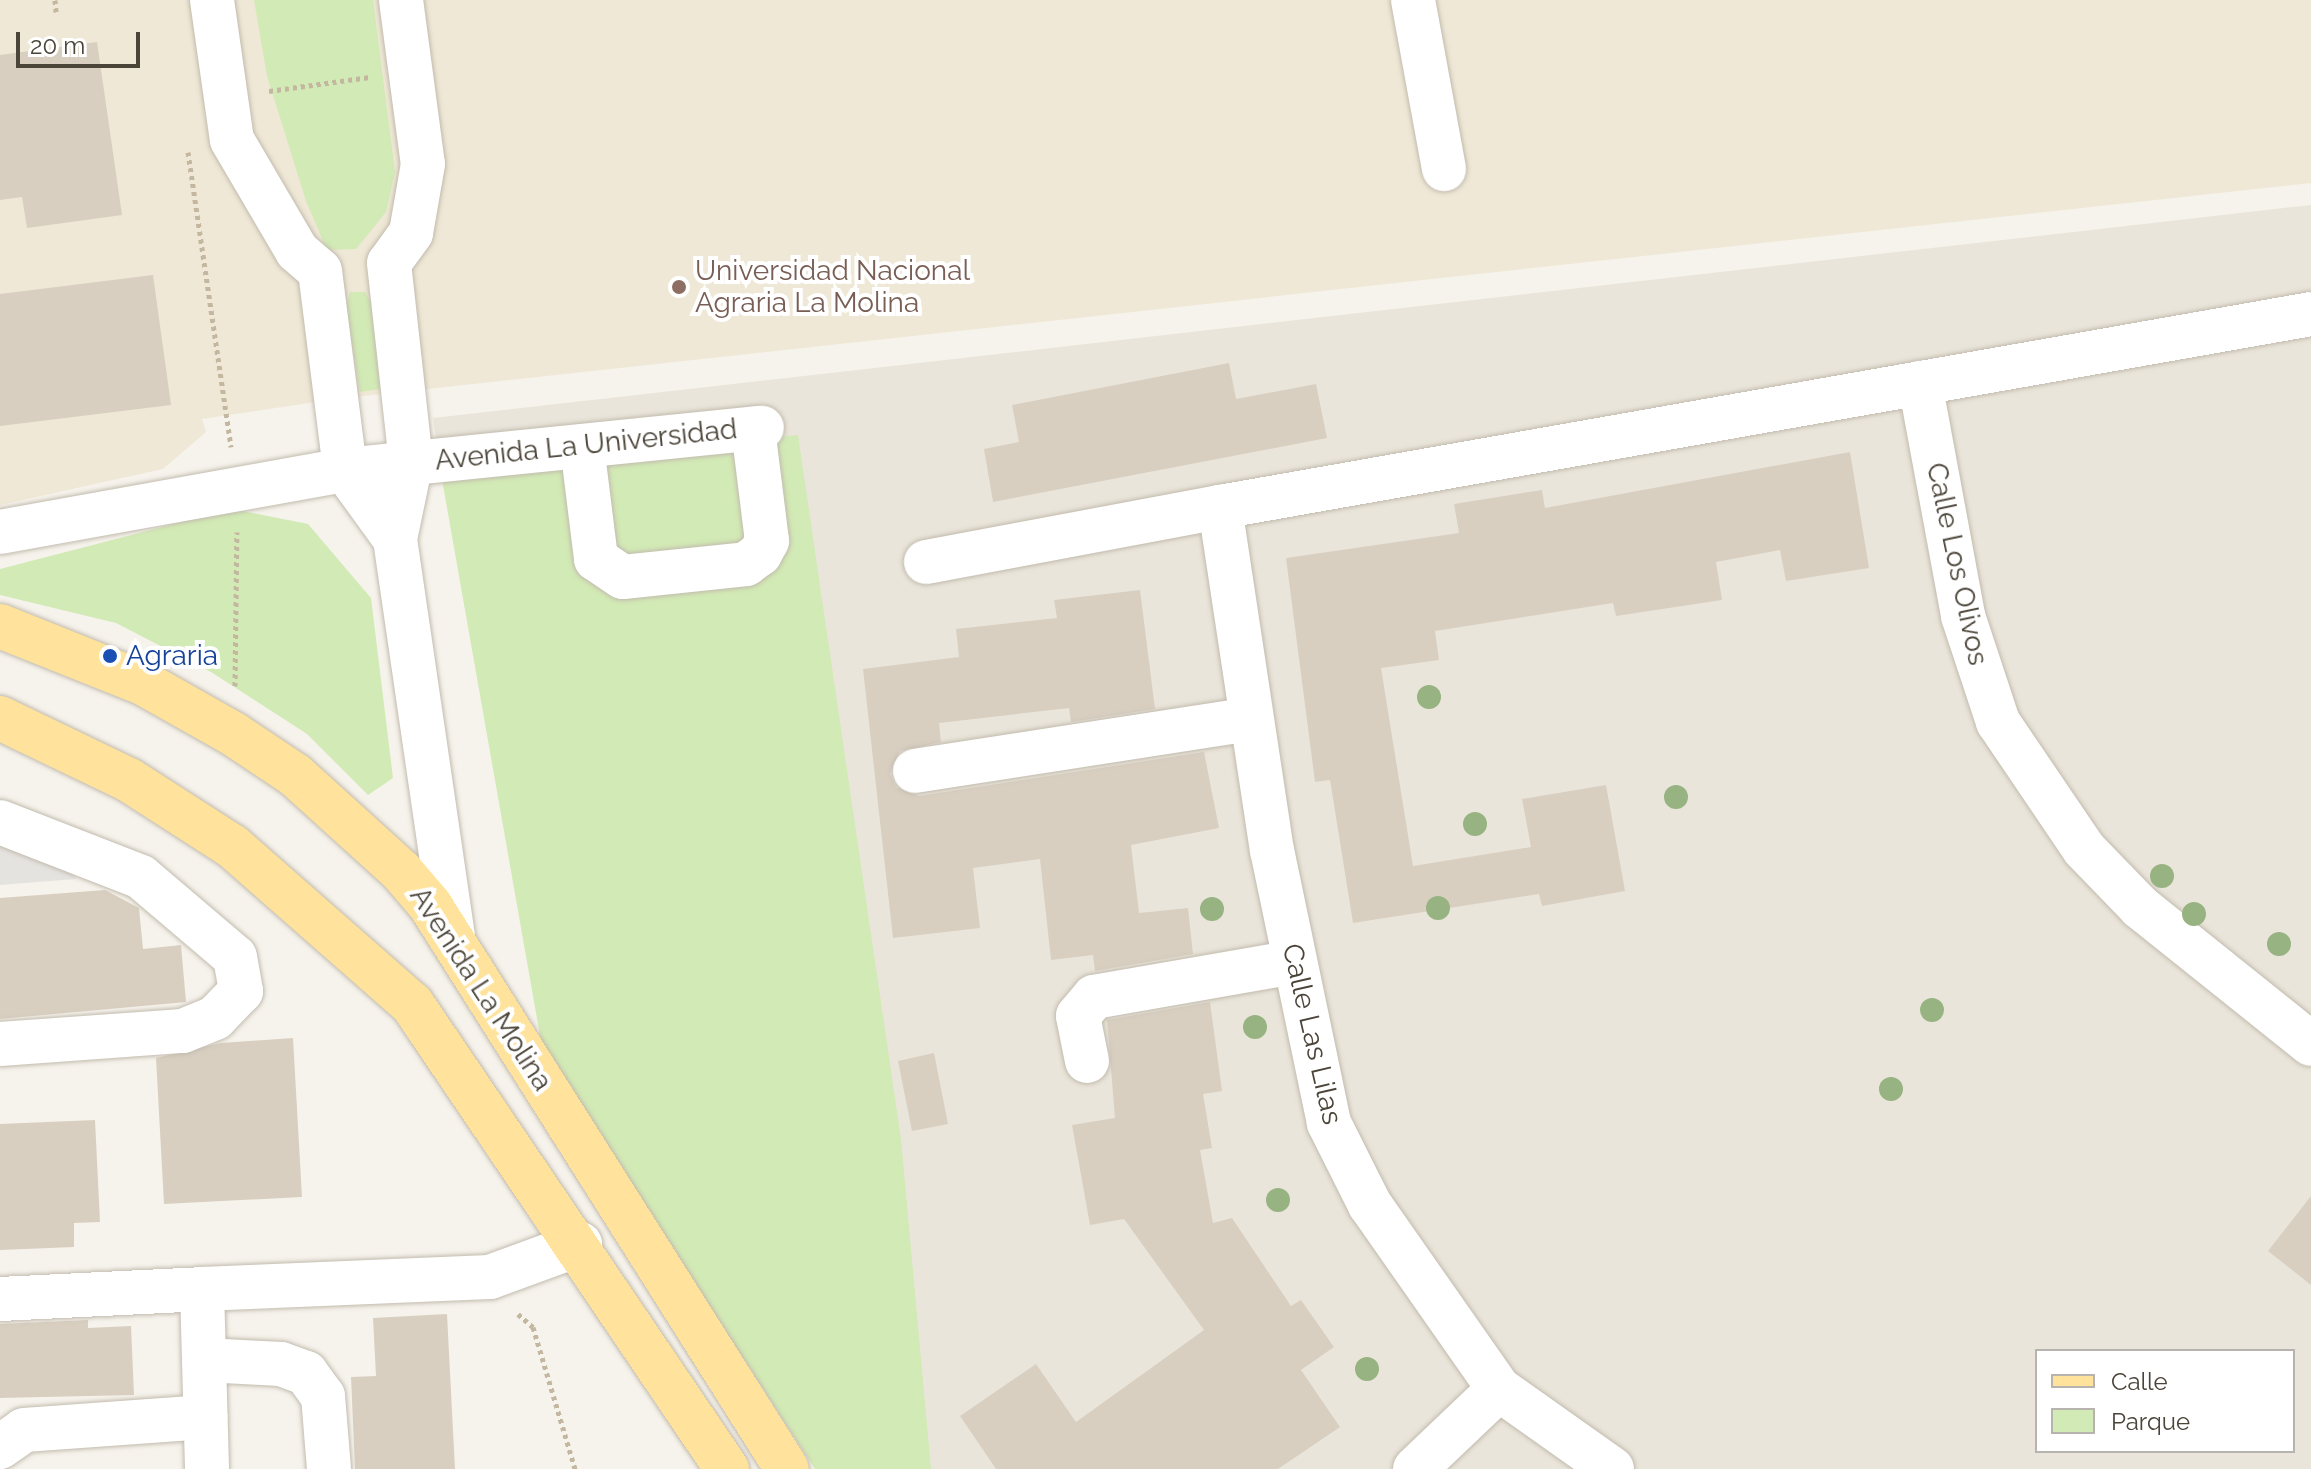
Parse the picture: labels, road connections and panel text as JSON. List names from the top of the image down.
{
  "streets": {
    "main road": ["Avenida La Molina"],
    "street": ["Avenida La Universidad", "Calle Los Olivos", "Calle Las Lilas"]
  },
  "crossings": [
    ["Avenida La Universidad", "Avenida La Molina"]
  ],
  "places": ["Universidad Nacional Agraria La Molina", "Agraria"],
  "legend": ["Calle", "Parque"],
  "scale_bar": "20 m"
}
